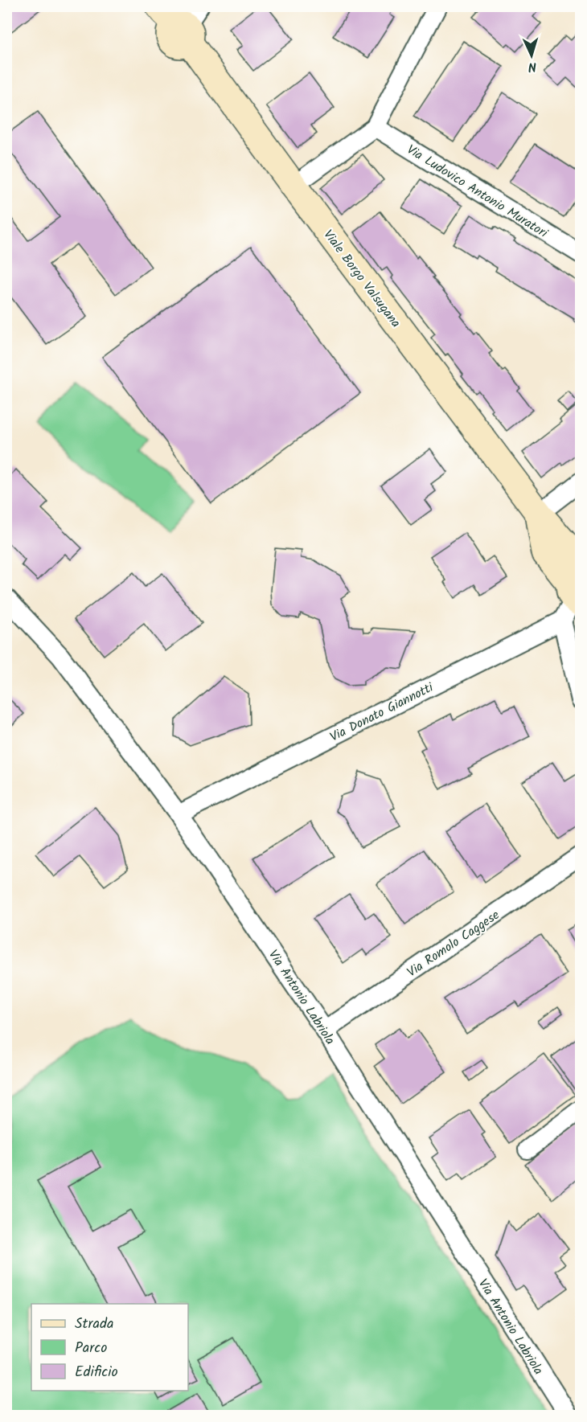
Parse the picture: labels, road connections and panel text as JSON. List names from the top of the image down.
{
  "streets": {
    "main road": ["Viale Borgo Valsugana"],
    "street": [
      "Via Ludovico Antonio Muratori",
      "Via Donato Giannotti",
      "Via Romolo Caggese",
      "Via Antonio Labriola"
    ]
  },
  "crossings": [
    ["Viale Borgo Valsugana", "Via Donato Giannotti"],
    ["Via Donato Giannotti", "Via Antonio Labriola"],
    ["Via Romolo Caggese", "Via Antonio Labriola"]
  ],
  "legend": ["Strada", "Parco", "Edificio"],
  "north": "bottom"
}
